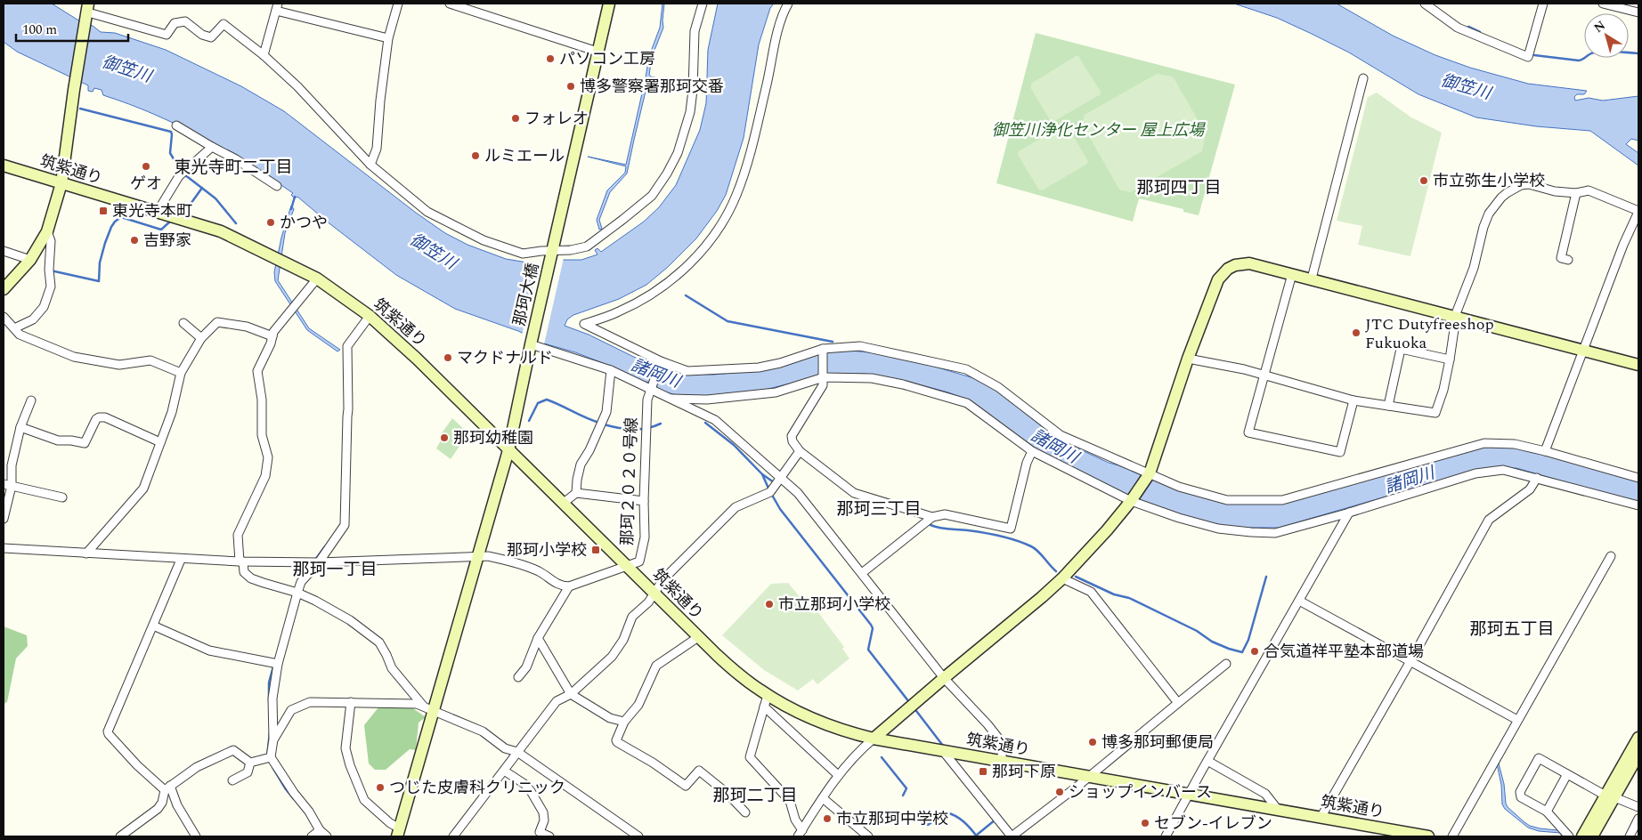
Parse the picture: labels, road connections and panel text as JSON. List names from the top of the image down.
{
  "streets": {
    "street": ["筑紫通り", "那珂大橋", "那珂２０２０号線"]
  },
  "crossings": [
    ["筑紫通り", "那珂大橋"],
    ["筑紫通り", "那珂２０２０号線"]
  ],
  "districts": [
    "東光寺町二丁目",
    "那珂四丁目",
    "那珂三丁目",
    "那珂一丁目",
    "那珂五丁目",
    "那珂二丁目"
  ],
  "water": ["御笠川", "諸岡川"],
  "parks": ["御笠川浄化センター 屋上広場"],
  "places": {
    "other": [
      "パソコン工房",
      "博多警察署那珂交番",
      "フォレオ",
      "ルミエール",
      "ゲオ",
      "市立弥生小学校",
      "かつや",
      "吉野家",
      "JTC Dutyfreeshop Fukuoka",
      "マクドナルド",
      "那珂幼稚園",
      "市立那珂小学校",
      "合気道祥平塾本部道場",
      "博多那珂郵便局",
      "つじた皮膚科クリニック",
      "ショップインバース",
      "市立那珂中学校",
      "セブン-イレブン"
    ],
    "transit": ["東光寺本町", "那珂小学校", "那珂下原"]
  },
  "scale_bar": "100 m",
  "north": "top left"
}
